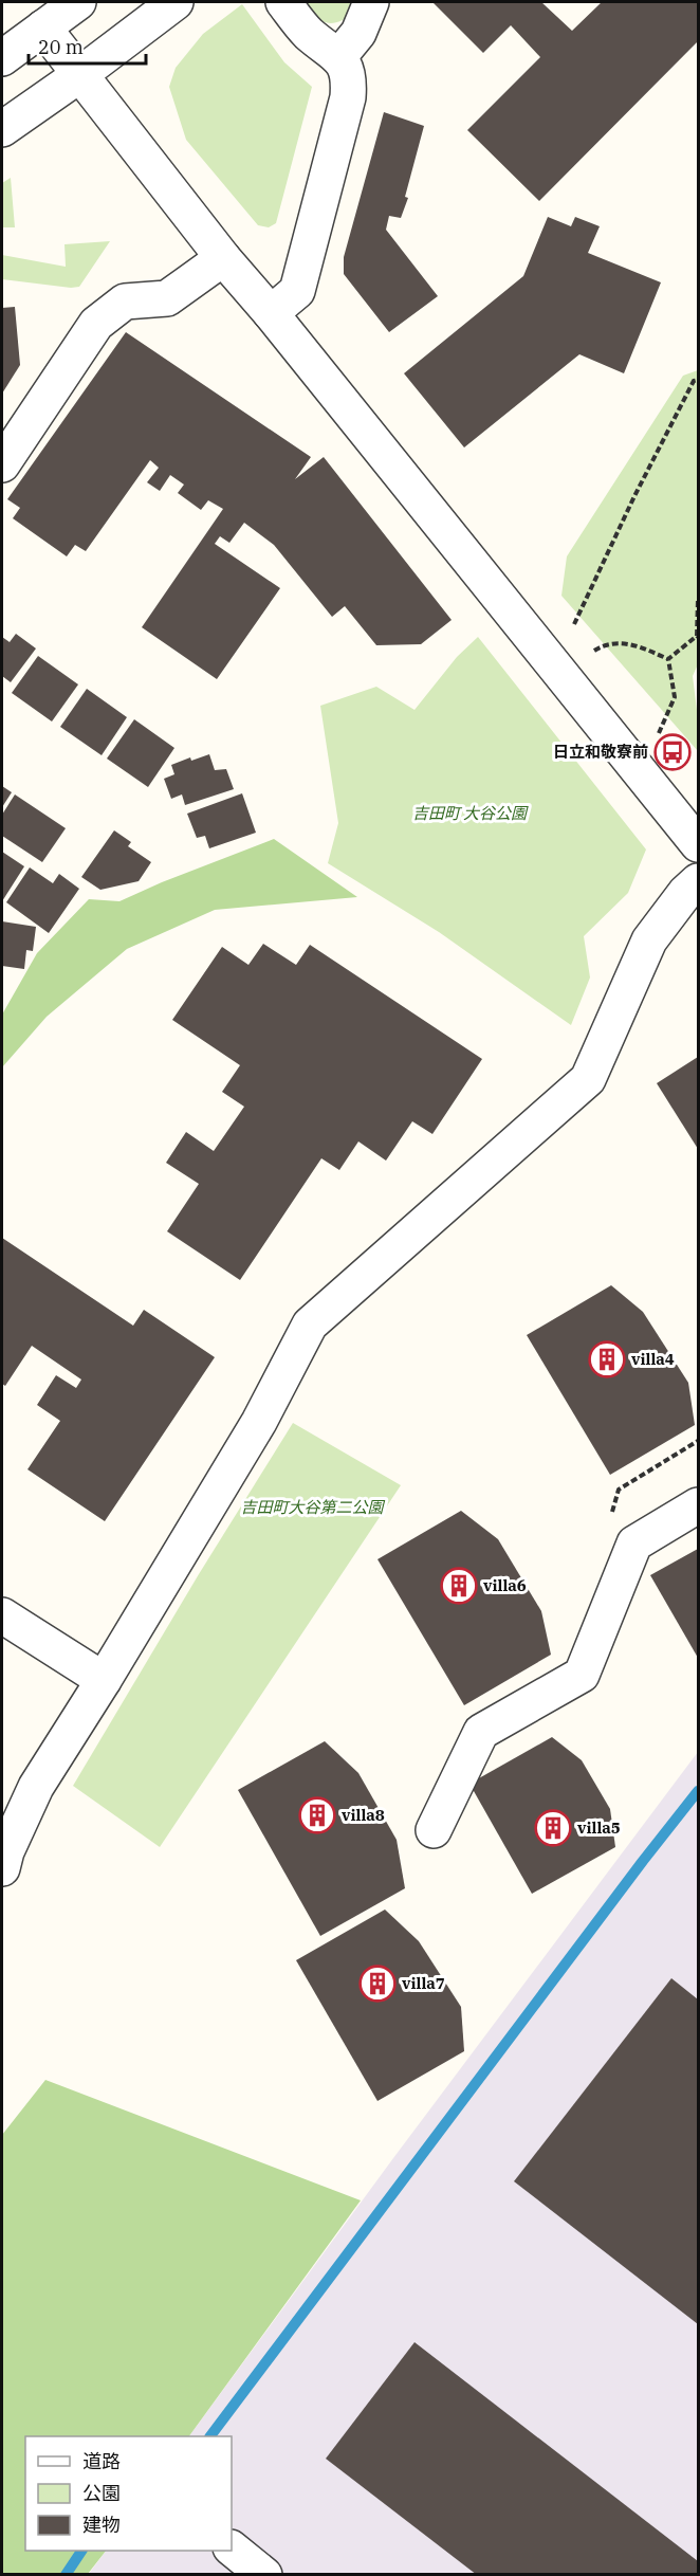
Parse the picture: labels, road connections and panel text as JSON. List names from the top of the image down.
{
  "parks": ["吉田町 大谷公園", "吉田町大谷第二公園"],
  "places": {
    "bus stop": ["日立和敬寮前"],
    "building": [
      "villa4",
      "villa6",
      "villa8",
      "villa5",
      "villa7"
    ]
  },
  "legend": ["道路", "公園", "建物"],
  "scale_bar": "20 m"
}
